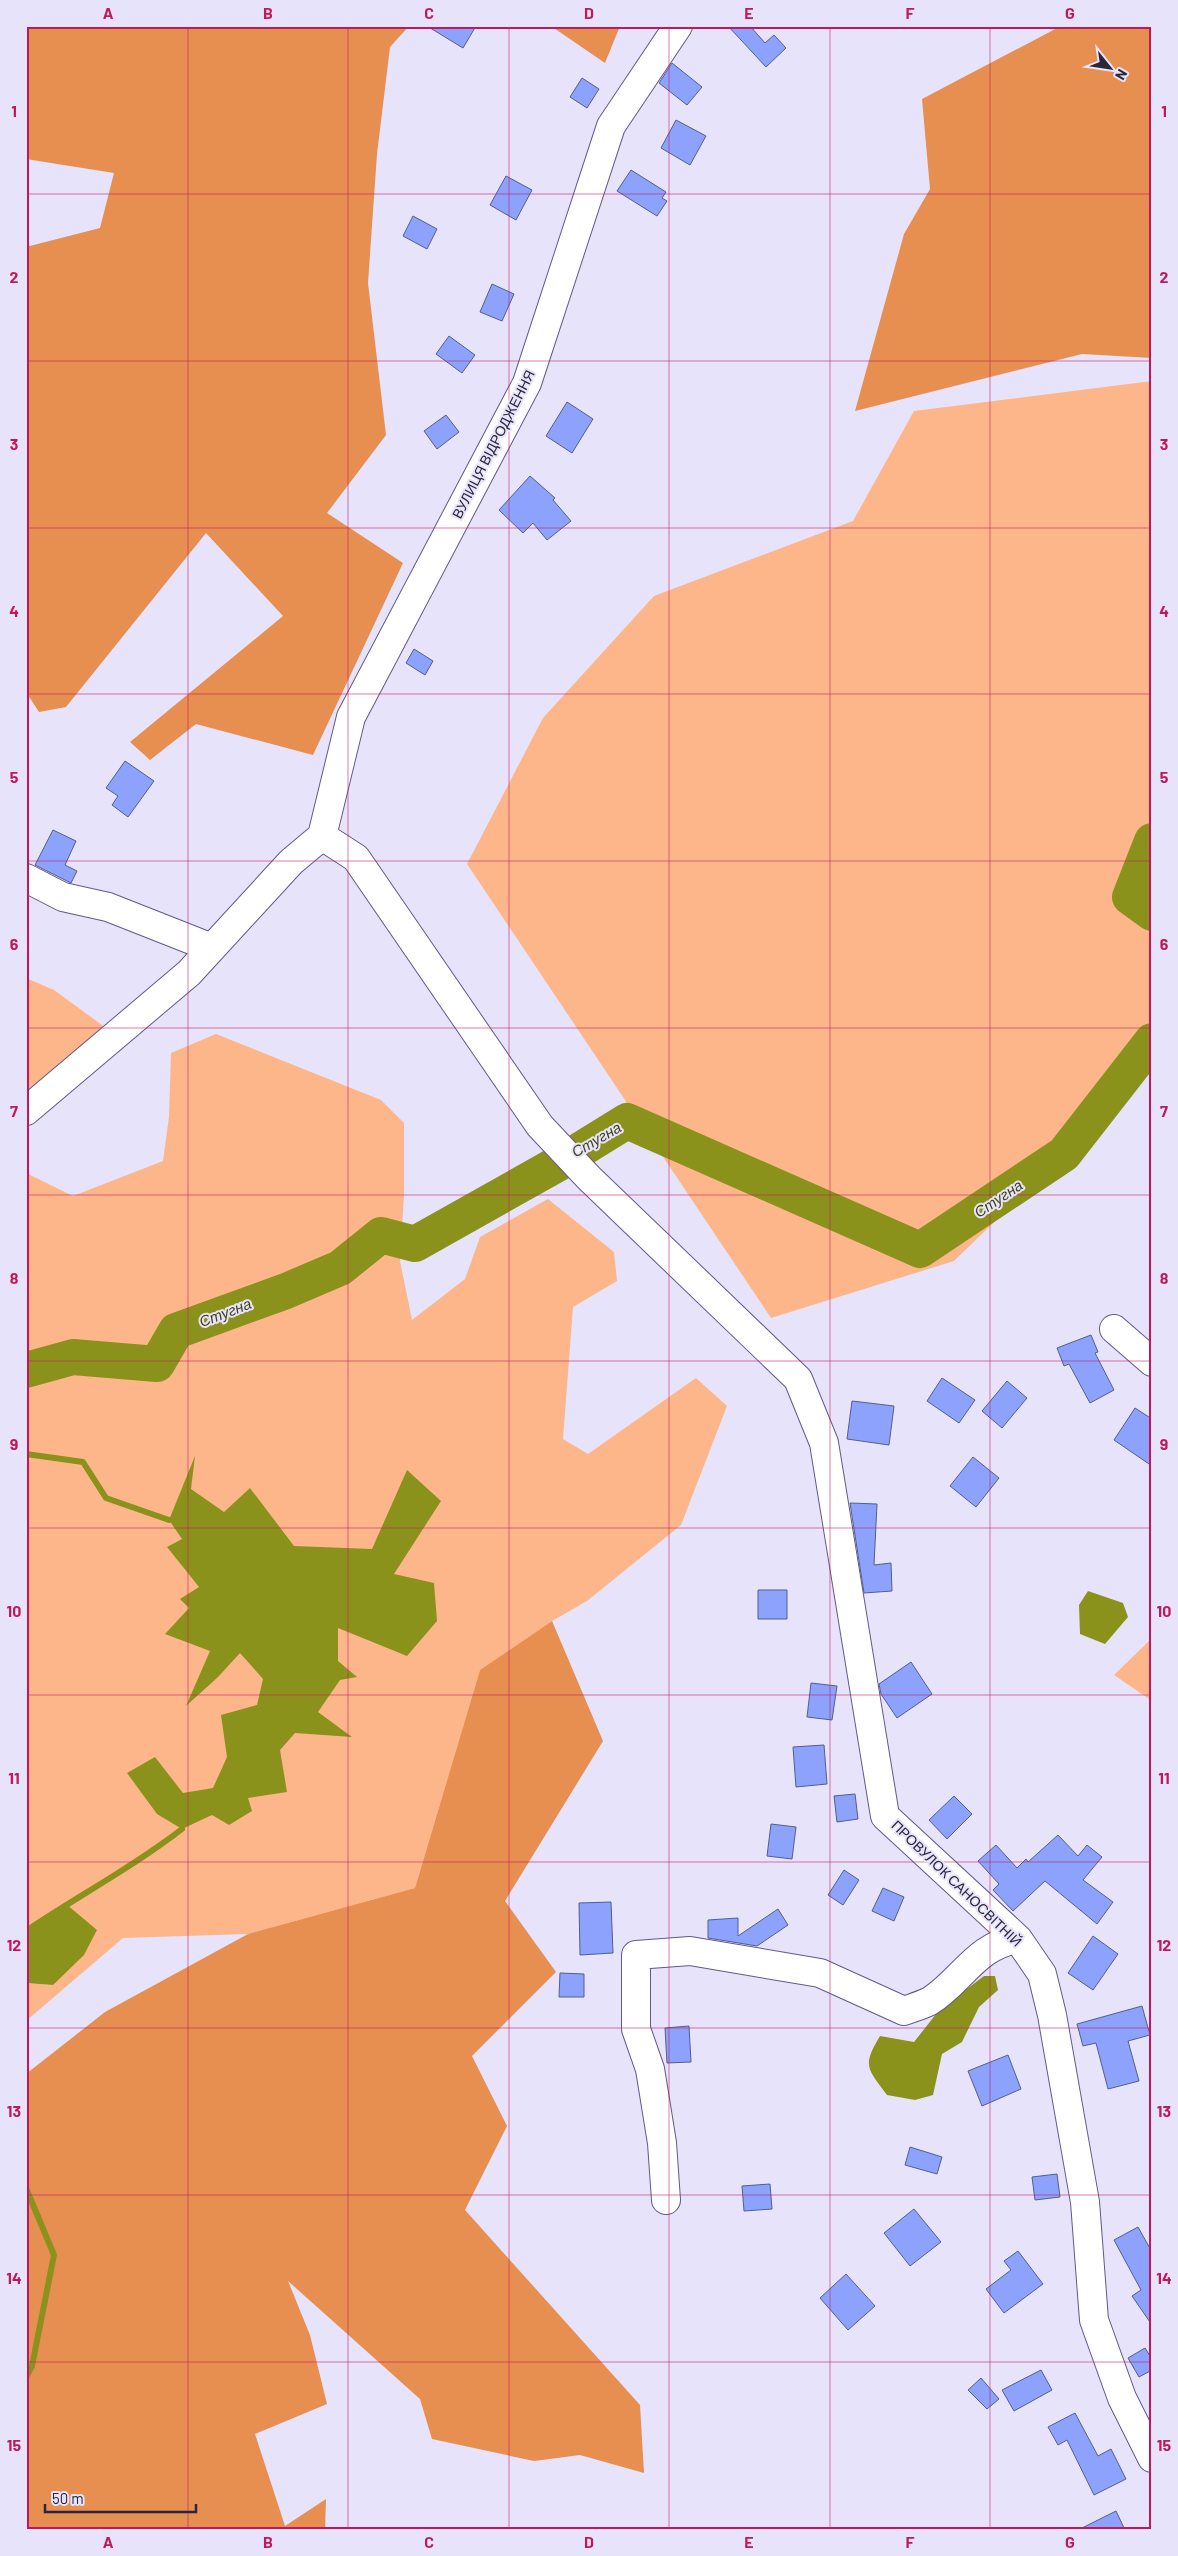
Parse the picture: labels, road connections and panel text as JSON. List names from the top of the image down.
{
  "streets": {
    "street": ["ВУЛИЦЯ ВІДРОДЖЕННЯ", "ПРОВУЛОК САНОСВІТНІЙ"]
  },
  "crossings": [
    ["ВУЛИЦЯ ВІДРОДЖЕННЯ", "ПРОВУЛОК САНОСВІТНІЙ"]
  ],
  "water": ["Стугна"],
  "scale_bar": "50 m",
  "north": "bottom right",
  "grid": {
    "columns": [
      "A",
      "B",
      "C",
      "D",
      "E",
      "F",
      "G"
    ],
    "rows": [
      "1",
      "2",
      "3",
      "4",
      "5",
      "6",
      "7",
      "8",
      "9",
      "10",
      "11",
      "12",
      "13",
      "14",
      "15"
    ]
  }
}
